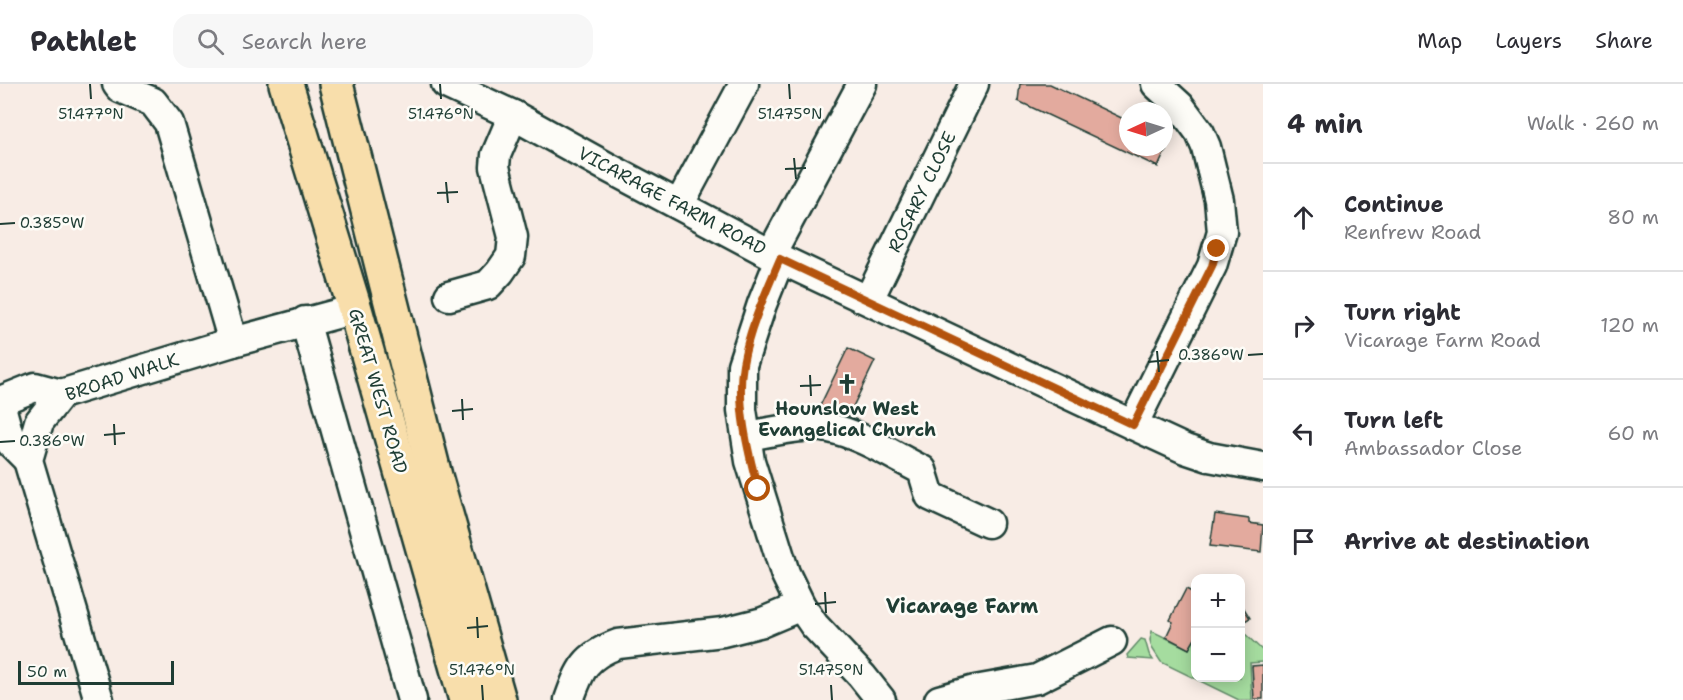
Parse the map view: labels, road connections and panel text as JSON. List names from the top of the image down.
{
  "streets": {
    "highway": ["GREAT WEST ROAD"],
    "street": ["ROSARY CLOSE", "VICARAGE FARM ROAD", "BROAD WALK"]
  },
  "crossings": [
    ["ROSARY CLOSE", "VICARAGE FARM ROAD"],
    ["BROAD WALK", "GREAT WEST ROAD"]
  ],
  "districts": ["Vicarage Farm"],
  "places": {
    "church": ["Hounslow West Evangelical Church"]
  },
  "scale_bar": "50 m",
  "north": "left",
  "page": {
    "header": "Pathlet",
    "search": "Search here",
    "nav": ["Map", "Layers", "Share"],
    "heading": ["4 min", "Walk · 260 m"],
    "list": [
      ["Continue", "Renfrew Road", "80 m"],
      ["Turn right", "Vicarage Farm Road", "120 m"],
      ["Turn left", "Ambassador Close", "60 m"],
      "Arrive at destination"
    ],
    "map_buttons": ["+", "−"],
    "scale": "50 m"
  },
  "coordinates": [
    "51.477°N",
    "51.476°N",
    "51.475°N",
    "0.385°W",
    "0.386°W"
  ]
}
